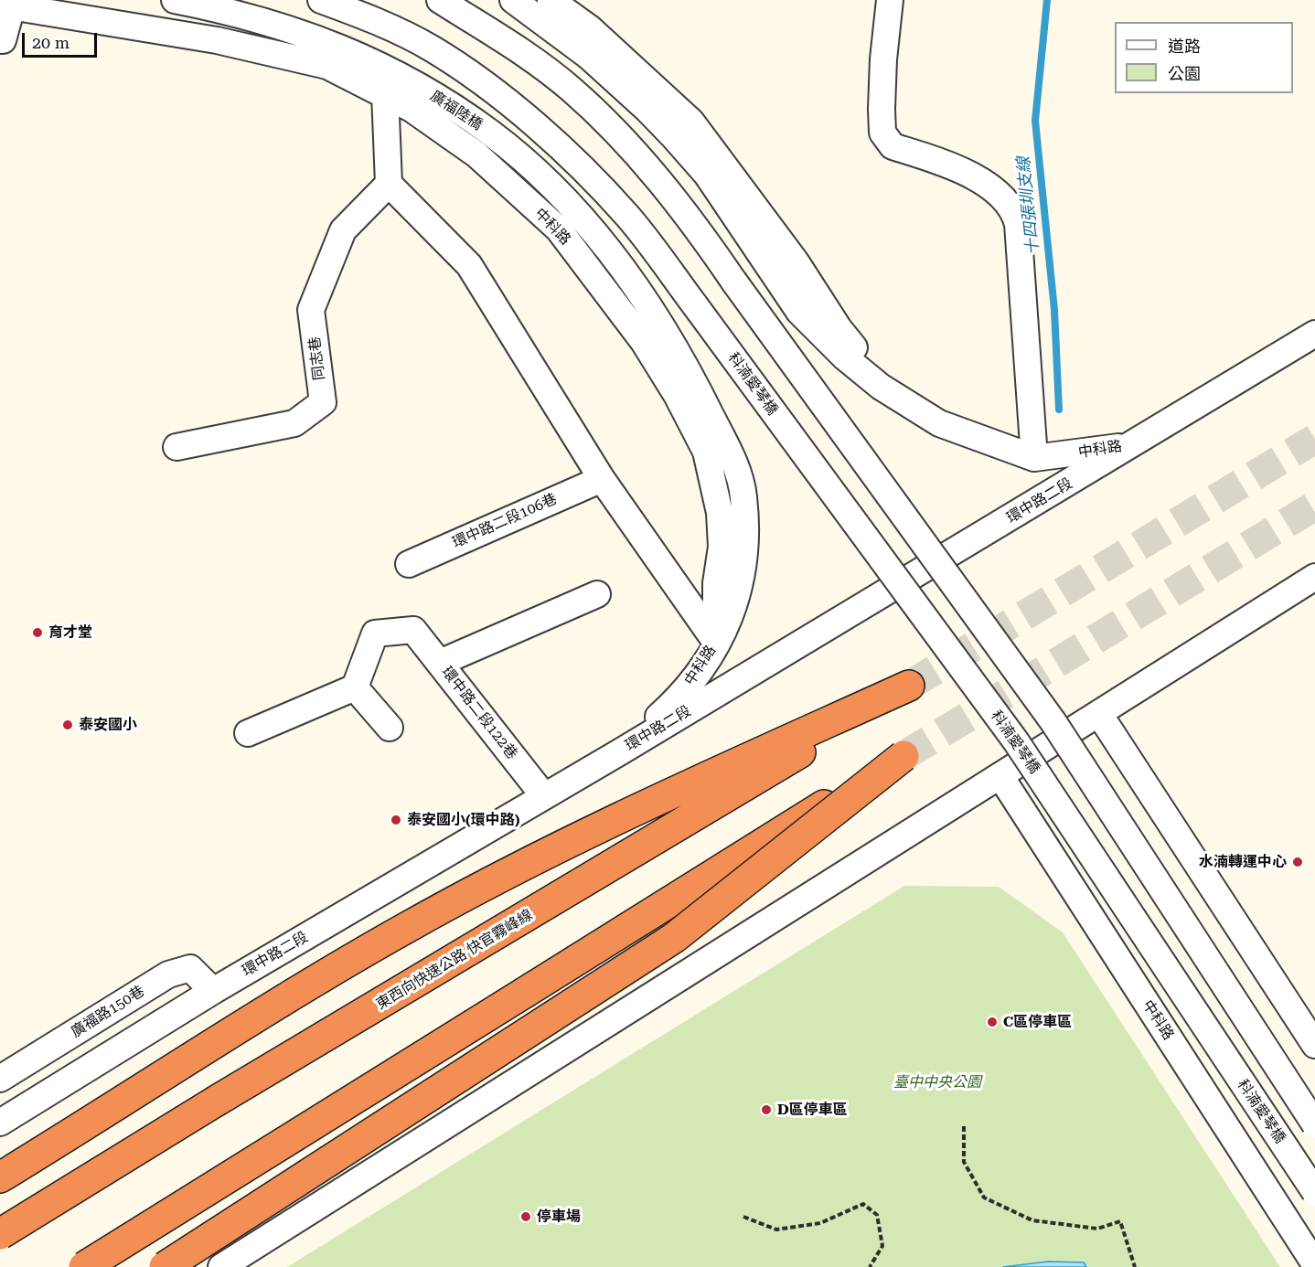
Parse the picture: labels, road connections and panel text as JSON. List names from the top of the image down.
{
  "streets": {
    "highway": ["東西向快速公路 快官霧峰線"],
    "street": [
      "廣福陸橋",
      "中科路",
      "同志巷",
      "科湳愛琴橋",
      "環中路二段",
      "環中路二段106巷",
      "環中路二段122巷",
      "廣福路150巷"
    ]
  },
  "crossings": [
    ["廣福陸橋", "中科路"],
    ["中科路", "環中路二段"],
    ["環中路二段", "環中路二段122巷"],
    ["環中路二段", "廣福路150巷"]
  ],
  "water": ["十四張圳支線"],
  "parks": ["臺中中央公園"],
  "places": [
    "育才堂",
    "泰安國小",
    "泰安國小(環中路)",
    "水湳轉運中心",
    "C區停車區",
    "D區停車區",
    "停車場"
  ],
  "legend": ["道路", "公園"],
  "scale_bar": "20 m"
}
